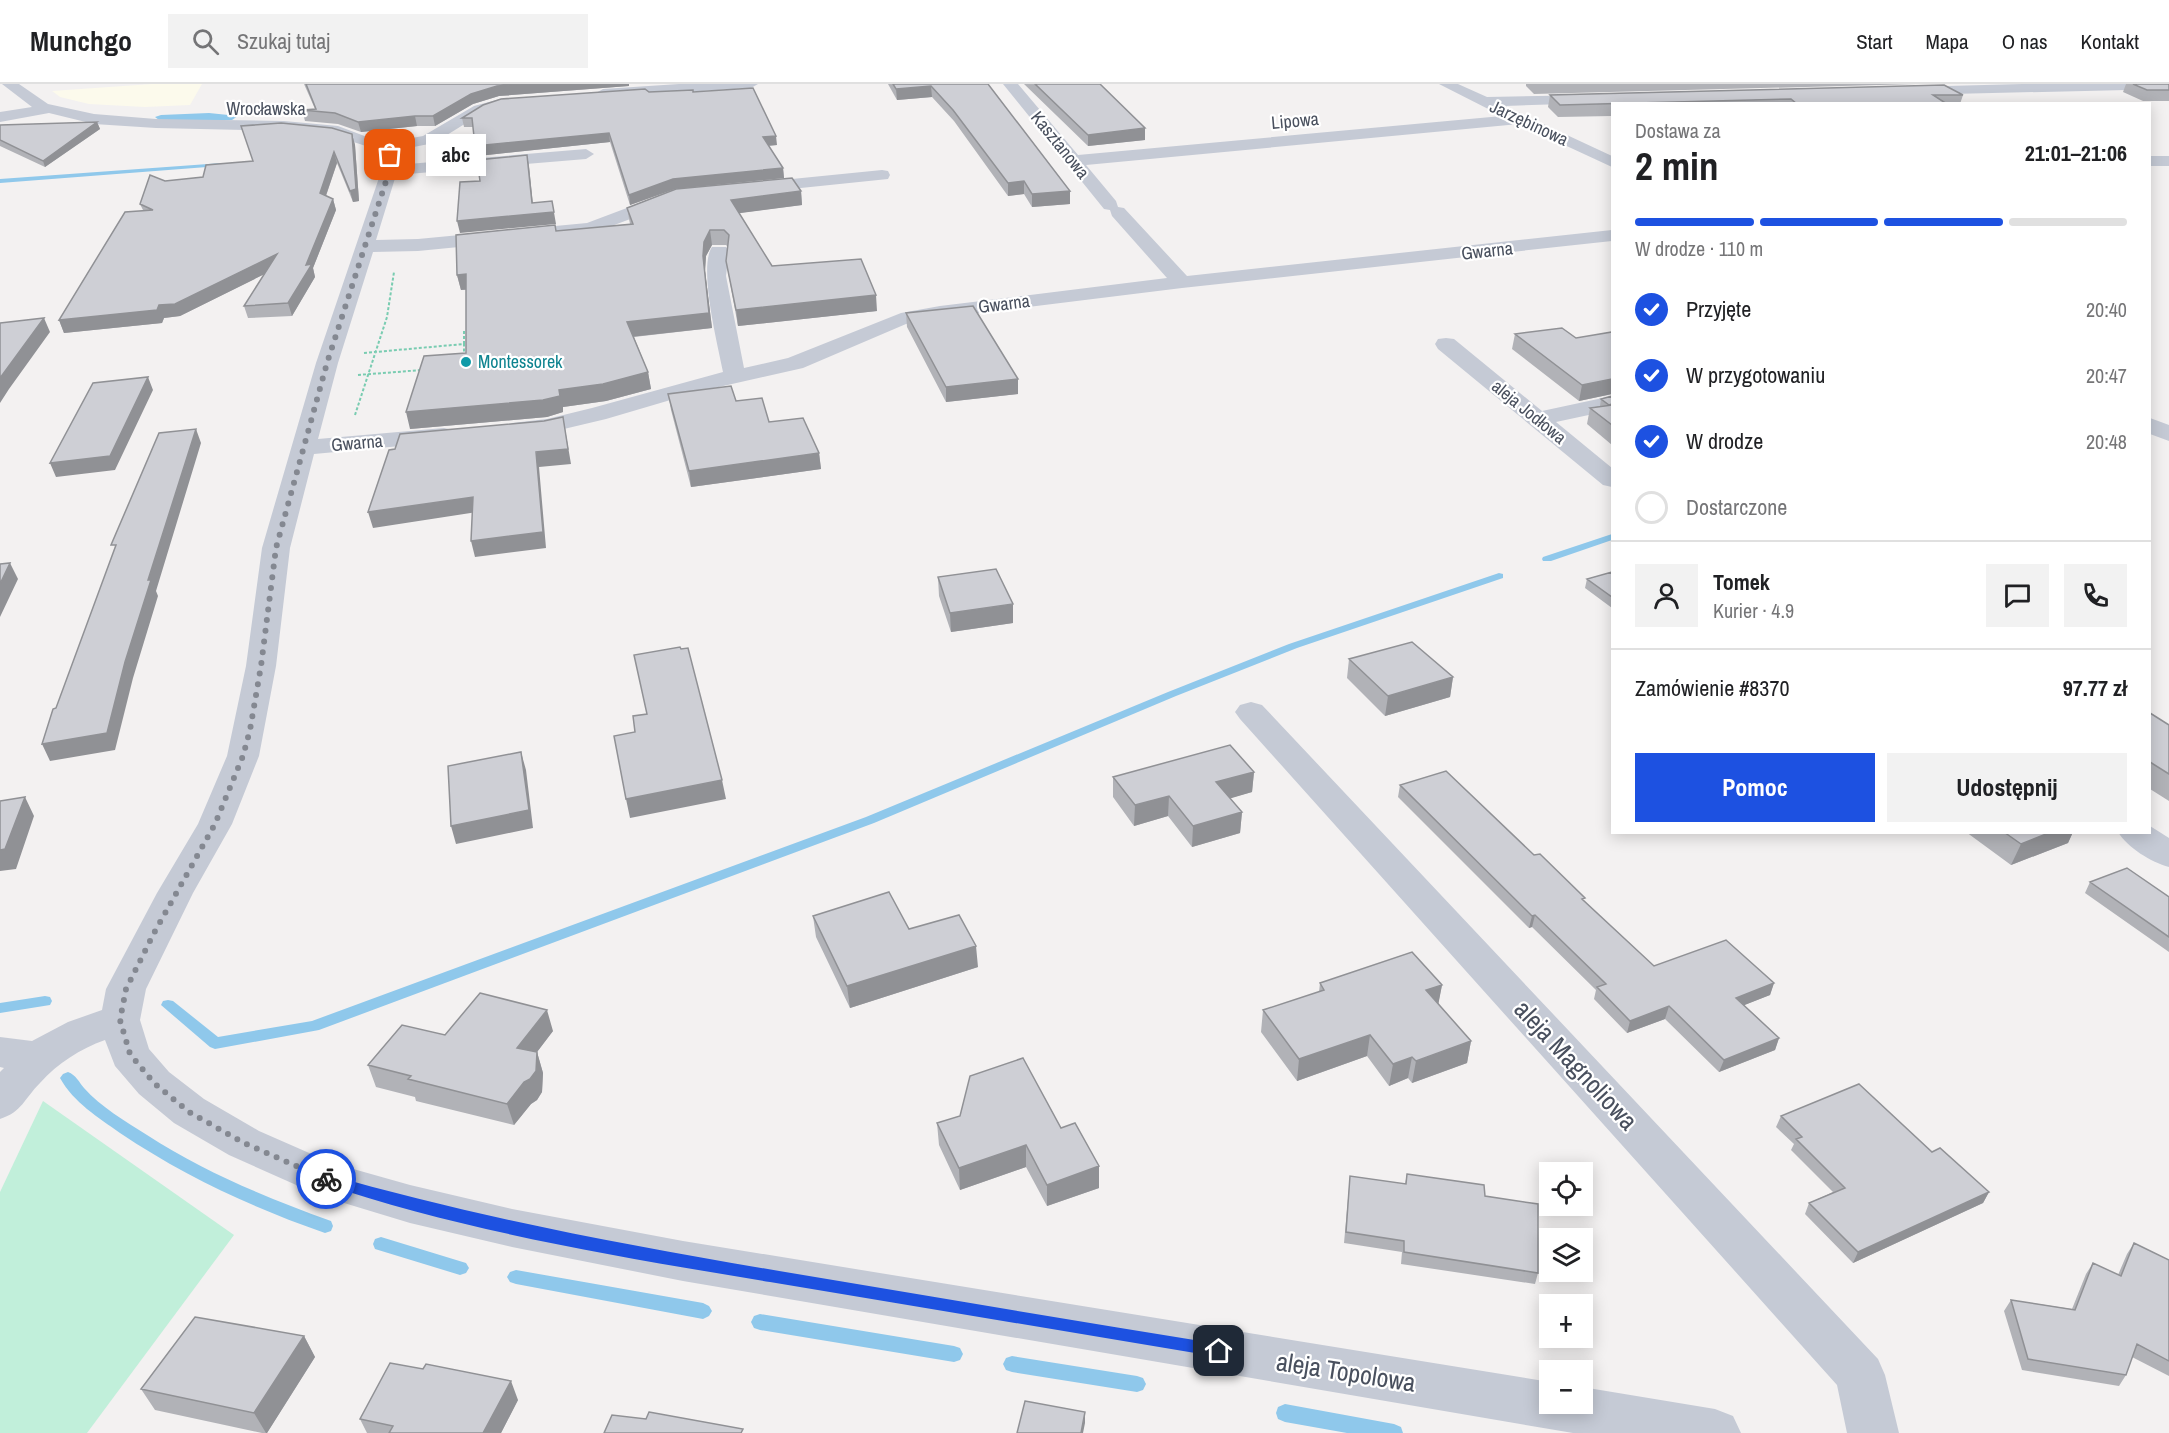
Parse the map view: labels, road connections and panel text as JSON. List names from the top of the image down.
{
  "streets": {
    "street": [
      "Wrocławska",
      "Lipowa",
      "Jarzębinowa",
      "Kasztanowa",
      "Gwarna",
      "aleja Jodłowa",
      "aleja Magnoliowa",
      "aleja Topolowa"
    ]
  },
  "crossings": [
    ["Lipowa", "Jarzębinowa"],
    ["Lipowa", "Kasztanowa"],
    ["Kasztanowa", "Gwarna"]
  ],
  "places": ["abc", "Montessorek"],
  "page": {
    "header": "Munchgo",
    "search": "Szukaj tutaj",
    "nav": [
      "Start",
      "Mapa",
      "O nas",
      "Kontakt"
    ],
    "heading": ["2 min", "Dostawa za", "21:01–21:06"],
    "panel": [
      "Tomek",
      "Kurier · 4.9",
      "Zamówienie #8370",
      "97.77 zł"
    ],
    "bubble": "abc",
    "bar": "W drodze · 110 m",
    "list": [
      ["Przyjęte", "20:40"],
      ["W przygotowaniu", "20:47"],
      ["W drodze", "20:48"],
      "Dostarczone"
    ],
    "buttons": ["Pomoc", "Udostępnij"],
    "map_buttons": ["+", "−"]
  }
}
